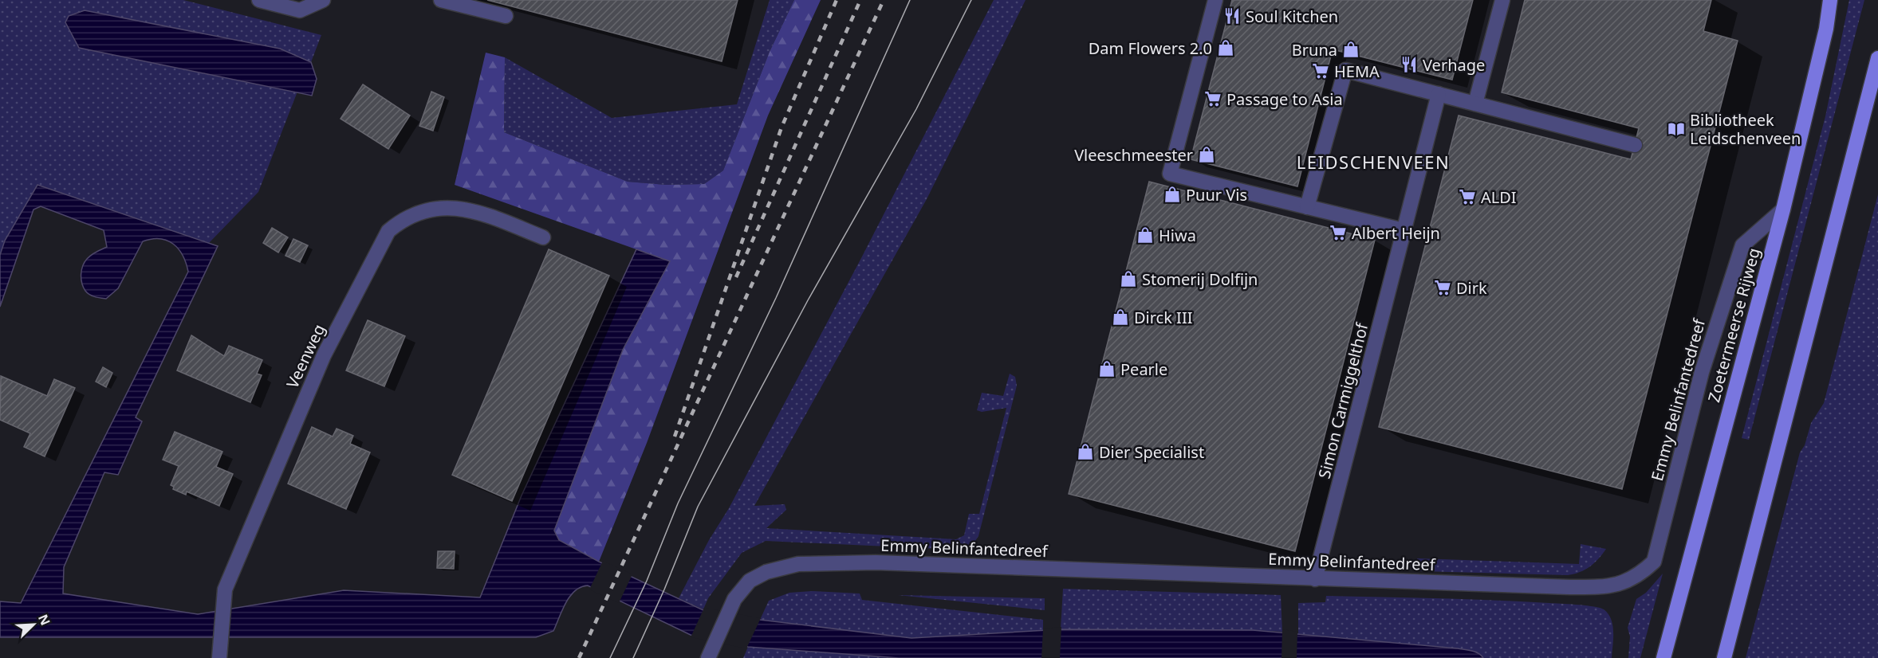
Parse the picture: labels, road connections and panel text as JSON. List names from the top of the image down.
{
  "streets": {
    "main road": ["Zoetermeerse Rijweg"],
    "street": ["Veenweg", "Emmy Belinfantedreef", "Simon Carmiggelthof"]
  },
  "crossings": [
    ["Zoetermeerse Rijweg", "Emmy Belinfantedreef"],
    ["Emmy Belinfantedreef", "Simon Carmiggelthof"]
  ],
  "districts": ["LEIDSCHENVEEN"],
  "places": {
    "restaurant": ["Soul Kitchen", "Verhage"],
    "shop": [
      "Dam Flowers 2.0",
      "Bruna",
      "Vleeschmeester",
      "Puur Vis",
      "Hiwa",
      "Stomerij Dolfijn",
      "Dirck III",
      "Pearle",
      "Dier Specialist"
    ],
    "supermarket": [
      "HEMA",
      "Passage to Asia",
      "ALDI",
      "Albert Heijn",
      "Dirk"
    ],
    "library": ["Bibliotheek Leidschenveen"]
  },
  "north": "top right"
}
